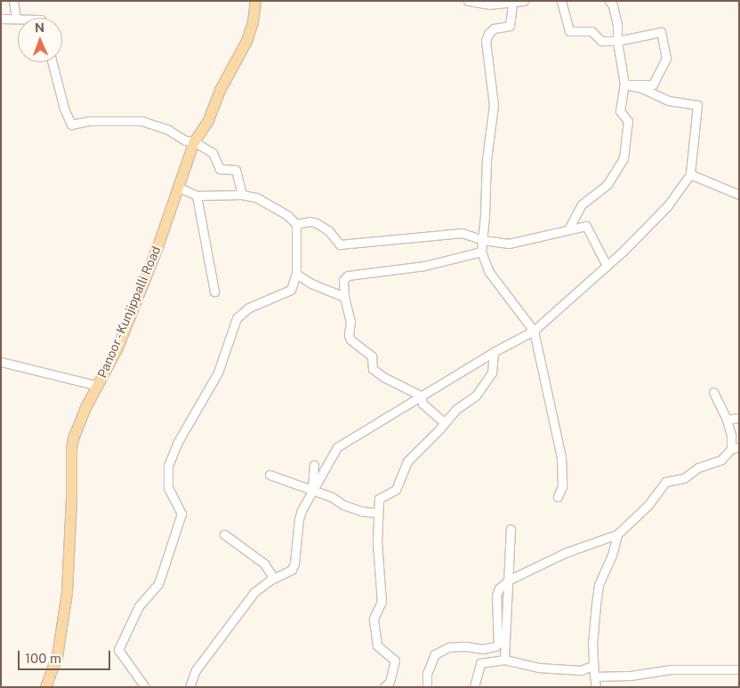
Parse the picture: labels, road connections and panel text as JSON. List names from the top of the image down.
{
  "streets": {
    "main road": ["Panoor - Kunjippalli Road"]
  },
  "scale_bar": "100 m",
  "north": "top"
}
